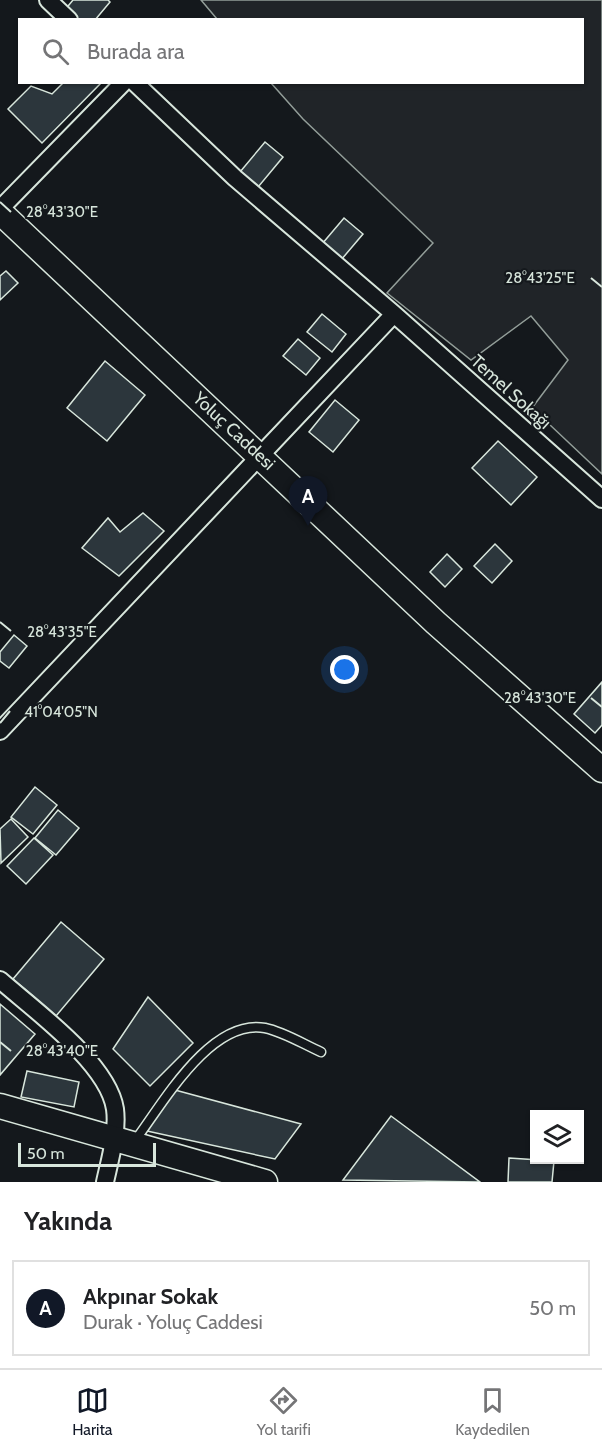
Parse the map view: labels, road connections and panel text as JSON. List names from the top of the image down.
{
  "streets": {
    "street": ["Temel Sokağı", "Yoluç Caddesi"]
  },
  "scale_bar": "50 m",
  "page": {
    "search": "Burada ara",
    "pins": "A",
    "scale": "50 m",
    "heading": "Yakında",
    "list": [
      {
        "mark": "A",
        "name": "Akpınar Sokak",
        "note": "Durak · Yoluç Caddesi",
        "value": "50 m"
      }
    ],
    "nav": ["Harita", "Yol tarifi", "Kaydedilen"]
  },
  "coordinates": [
    "28°43'30\"E",
    "28°43'25\"E",
    "28°43'35\"E",
    "41°04'05\"N",
    "28°43'40\"E"
  ]
}
